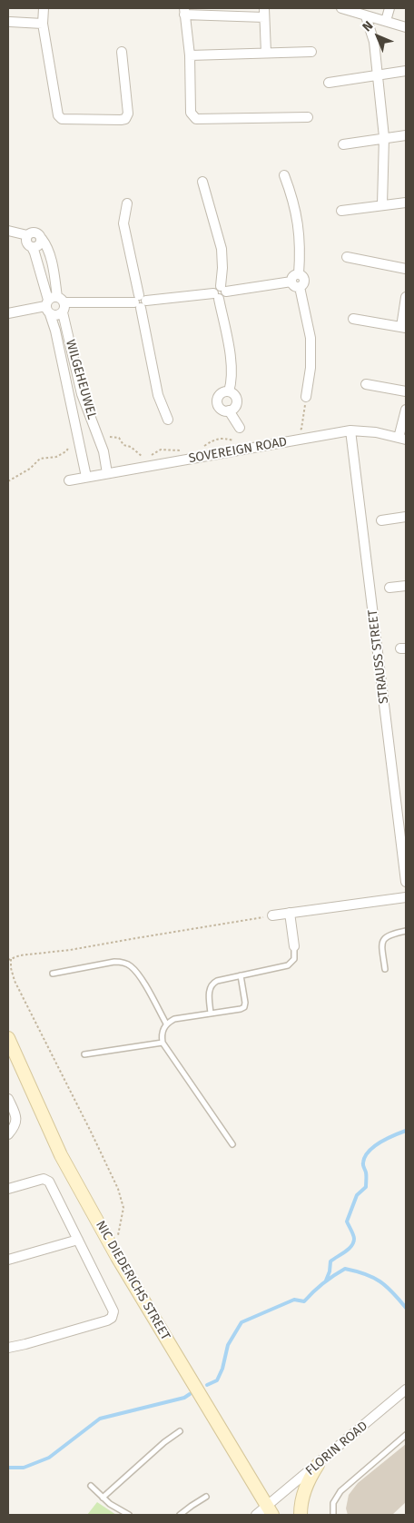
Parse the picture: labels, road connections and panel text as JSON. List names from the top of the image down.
{
  "streets": {
    "street": [
      "WILGEHEUWEL",
      "SOVEREIGN ROAD",
      "STRAUSS STREET",
      "NIC DIEDERICHS STREET",
      "FLORIN ROAD"
    ]
  },
  "crossings": [
    ["WILGEHEUWEL", "SOVEREIGN ROAD"],
    ["SOVEREIGN ROAD", "STRAUSS STREET"],
    ["NIC DIEDERICHS STREET", "FLORIN ROAD"]
  ],
  "north": "top left"
}
